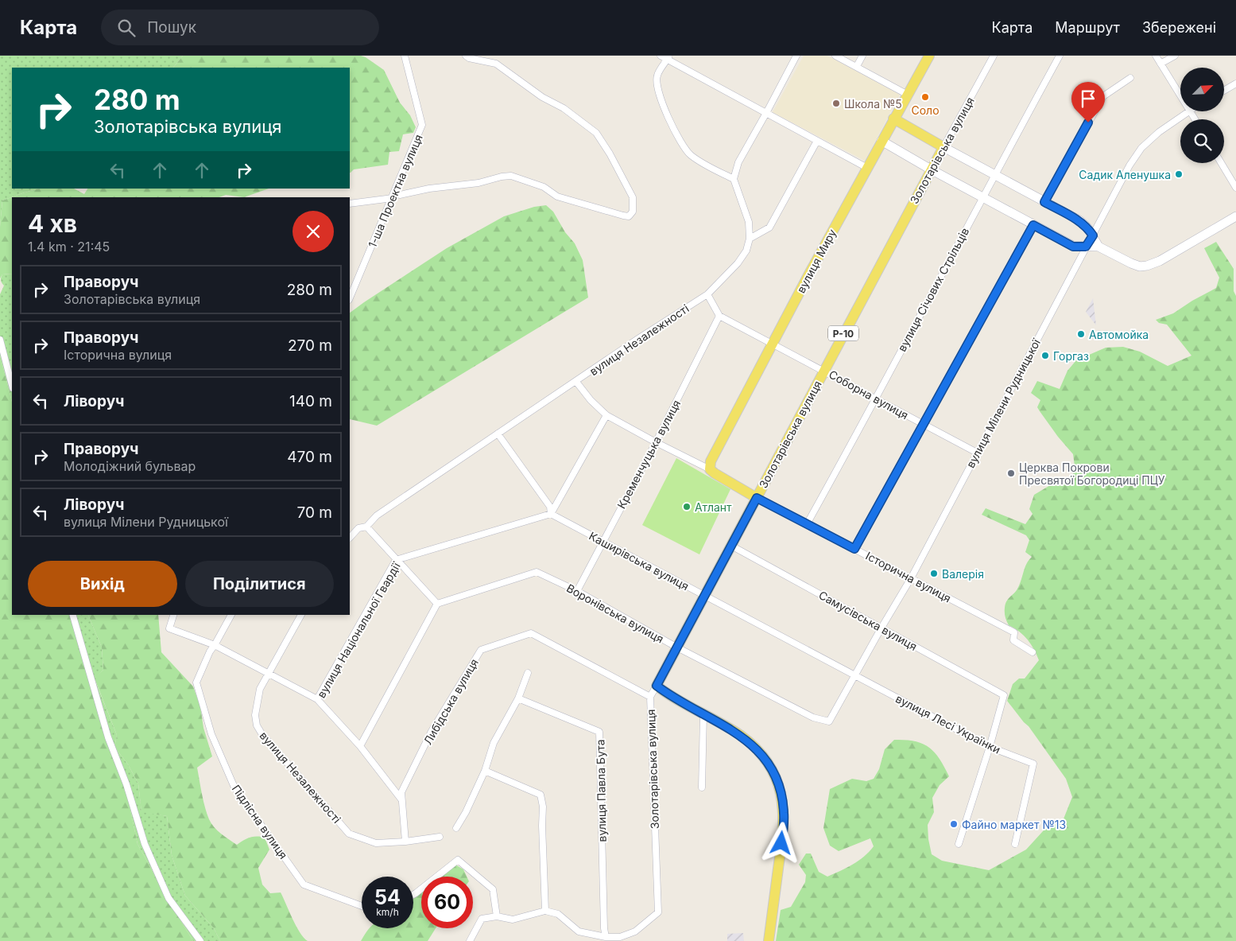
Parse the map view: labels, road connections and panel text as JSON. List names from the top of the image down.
{
  "streets": {
    "main road": [
      "Золотарівська вулиця",
      "вулиця Миру",
      "Р-10",
      "Історична вулиця"
    ],
    "street": [
      "1-ша Проектна вулиця",
      "вулиця Січових Стрільців",
      "вулиця Незалежності",
      "Соборна вулиця",
      "вулиця Мілени Рудницької",
      "Кременчуцька вулиця",
      "Каширівська вулиця",
      "Воронівська вулиця",
      "Самусівська вулиця",
      "вулиця Національної Гвардії",
      "Либідська вулиця",
      "вулиця Лесі Українки",
      "вулиця Павла Бута",
      "Підлісна вулиця"
    ]
  },
  "crossings": [
    ["Золотарівська вулиця", "Соборна вулиця"],
    ["Золотарівська вулиця", "Каширівська вулиця"],
    ["Золотарівська вулиця", "Історична вулиця"],
    ["Золотарівська вулиця", "Воронівська вулиця"],
    ["Золотарівська вулиця", "Самусівська вулиця"],
    ["Золотарівська вулиця", "Либідська вулиця"],
    ["Золотарівська вулиця", "вулиця Павла Бута"],
    ["вулиця Миру", "Соборна вулиця"],
    ["вулиця Миру", "Історична вулиця"],
    ["вулиця Січових Стрільців", "Соборна вулиця"],
    ["вулиця Січових Стрільців", "Історична вулиця"],
    ["вулиця Незалежності", "Історична вулиця"],
    ["вулиця Незалежності", "Либідська вулиця"],
    ["Соборна вулиця", "вулиця Мілени Рудницької"],
    ["Соборна вулиця", "Кременчуцька вулиця"],
    ["вулиця Мілени Рудницької", "Каширівська вулиця"],
    ["вулиця Мілени Рудницької", "Історична вулиця"],
    ["вулиця Мілени Рудницької", "Воронівська вулиця"],
    ["вулиця Мілени Рудницької", "Самусівська вулиця"],
    ["вулиця Мілени Рудницької", "вулиця Лесі Українки"],
    ["Кременчуцька вулиця", "Каширівська вулиця"],
    ["Кременчуцька вулиця", "Історична вулиця"],
    ["Кременчуцька вулиця", "Воронівська вулиця"],
    ["Каширівська вулиця", "вулиця Національної Гвардії"],
    ["Каширівська вулиця", "вулиця Лесі Українки"],
    ["Самусівська вулиця", "вулиця Лесі Українки"],
    ["вулиця Національної Гвардії", "Либідська вулиця"]
  ],
  "places": [
    "Соло",
    "Школа №5",
    "Садик Аленушка",
    "Автомойка",
    "Горгаз",
    "Церква Покрови Пресвятої Богородиці ПЦУ",
    "Атлант",
    "Валерія",
    "Файно маркет №13"
  ],
  "north": "top right",
  "page": {
    "header": "Карта",
    "search": "Пошук",
    "nav": ["Карта", "Маршрут", "Збережені"],
    "turn": ["280 m", "Золотарівська вулиця"],
    "heading": ["4 хв", "1.4 km · 21:45"],
    "list": [
      {
        "name": "Праворуч",
        "note": "Золотарівська вулиця",
        "value": "280 m"
      },
      {
        "name": "Праворуч",
        "note": "Історична вулиця",
        "value": "270 m"
      },
      {
        "name": "Ліворуч",
        "value": "140 m"
      },
      {
        "name": "Праворуч",
        "note": "Молодіжний бульвар",
        "value": "470 m"
      },
      {
        "name": "Ліворуч",
        "note": "вулиця Мілени Рудницької",
        "value": "70 m"
      }
    ],
    "buttons": ["Вихід", "Поділитися"],
    "speed": "54 km/h",
    "limit": "60"
  }
}
